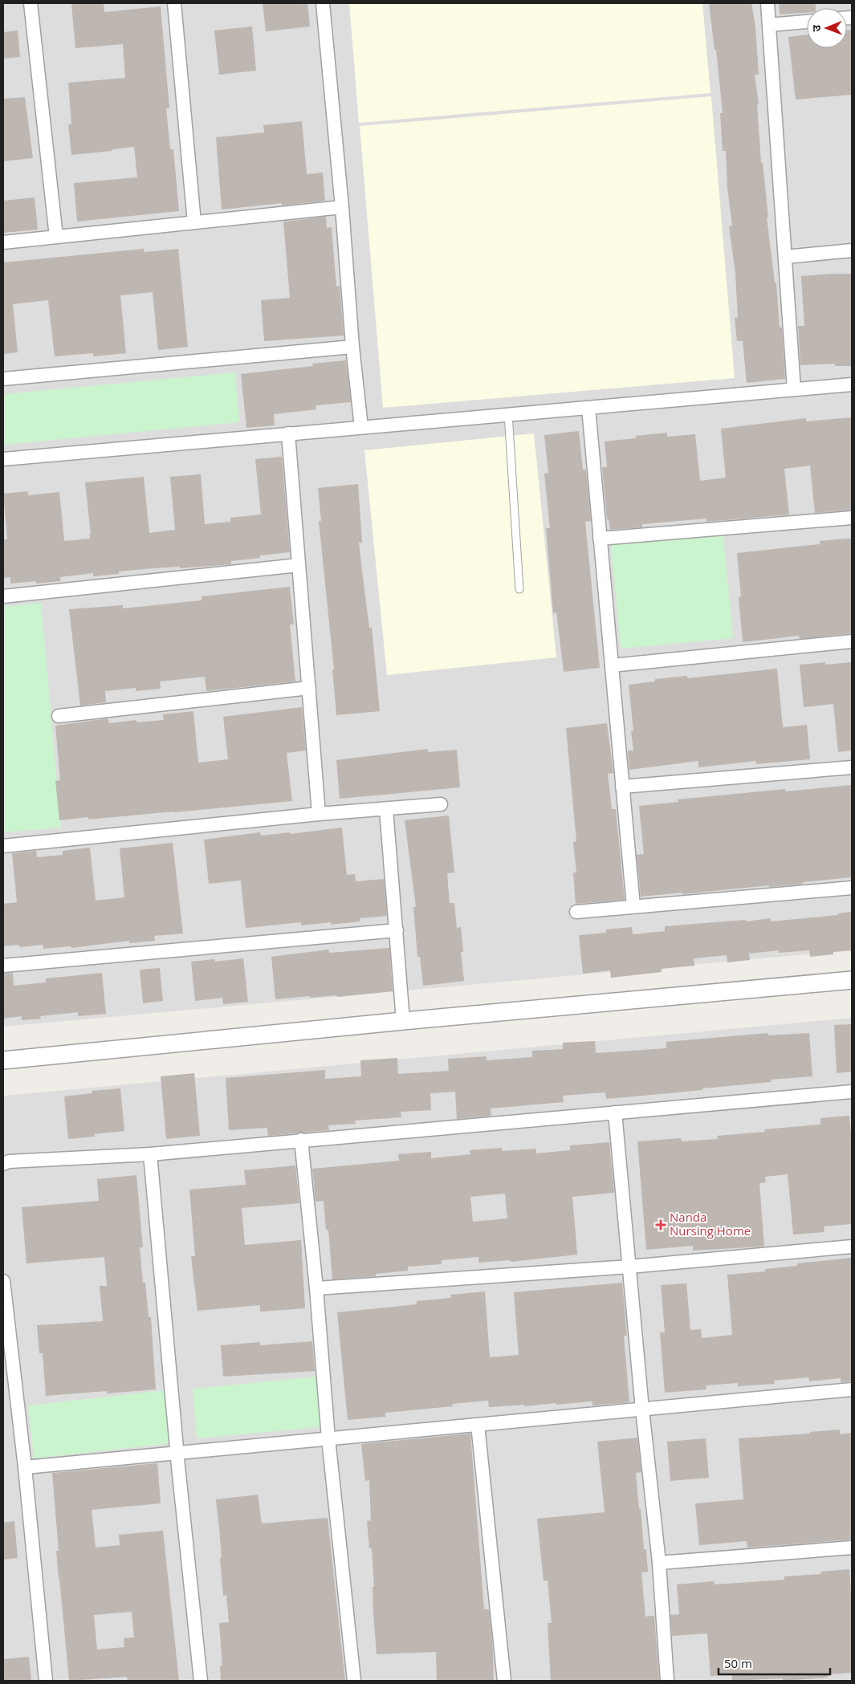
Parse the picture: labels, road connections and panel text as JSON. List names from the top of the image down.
{
  "places": {
    "health": ["Nanda Nursing Home"]
  },
  "scale_bar": "50 m",
  "north": "left"
}
